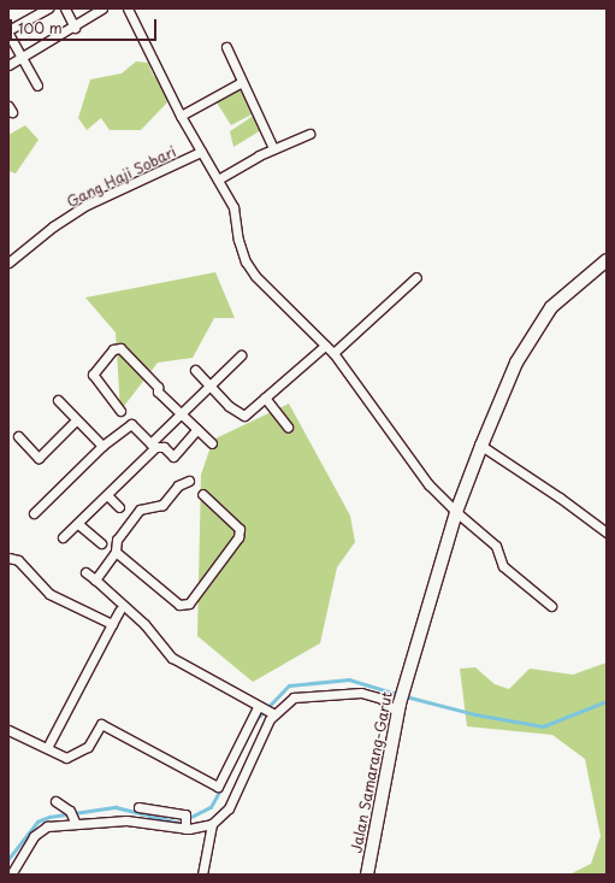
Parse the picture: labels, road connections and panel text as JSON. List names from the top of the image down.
{
  "streets": {
    "main road": ["Jalan Samarang-Garut"],
    "street": ["Gang Haji Sobari"]
  },
  "scale_bar": "100 m"
}
